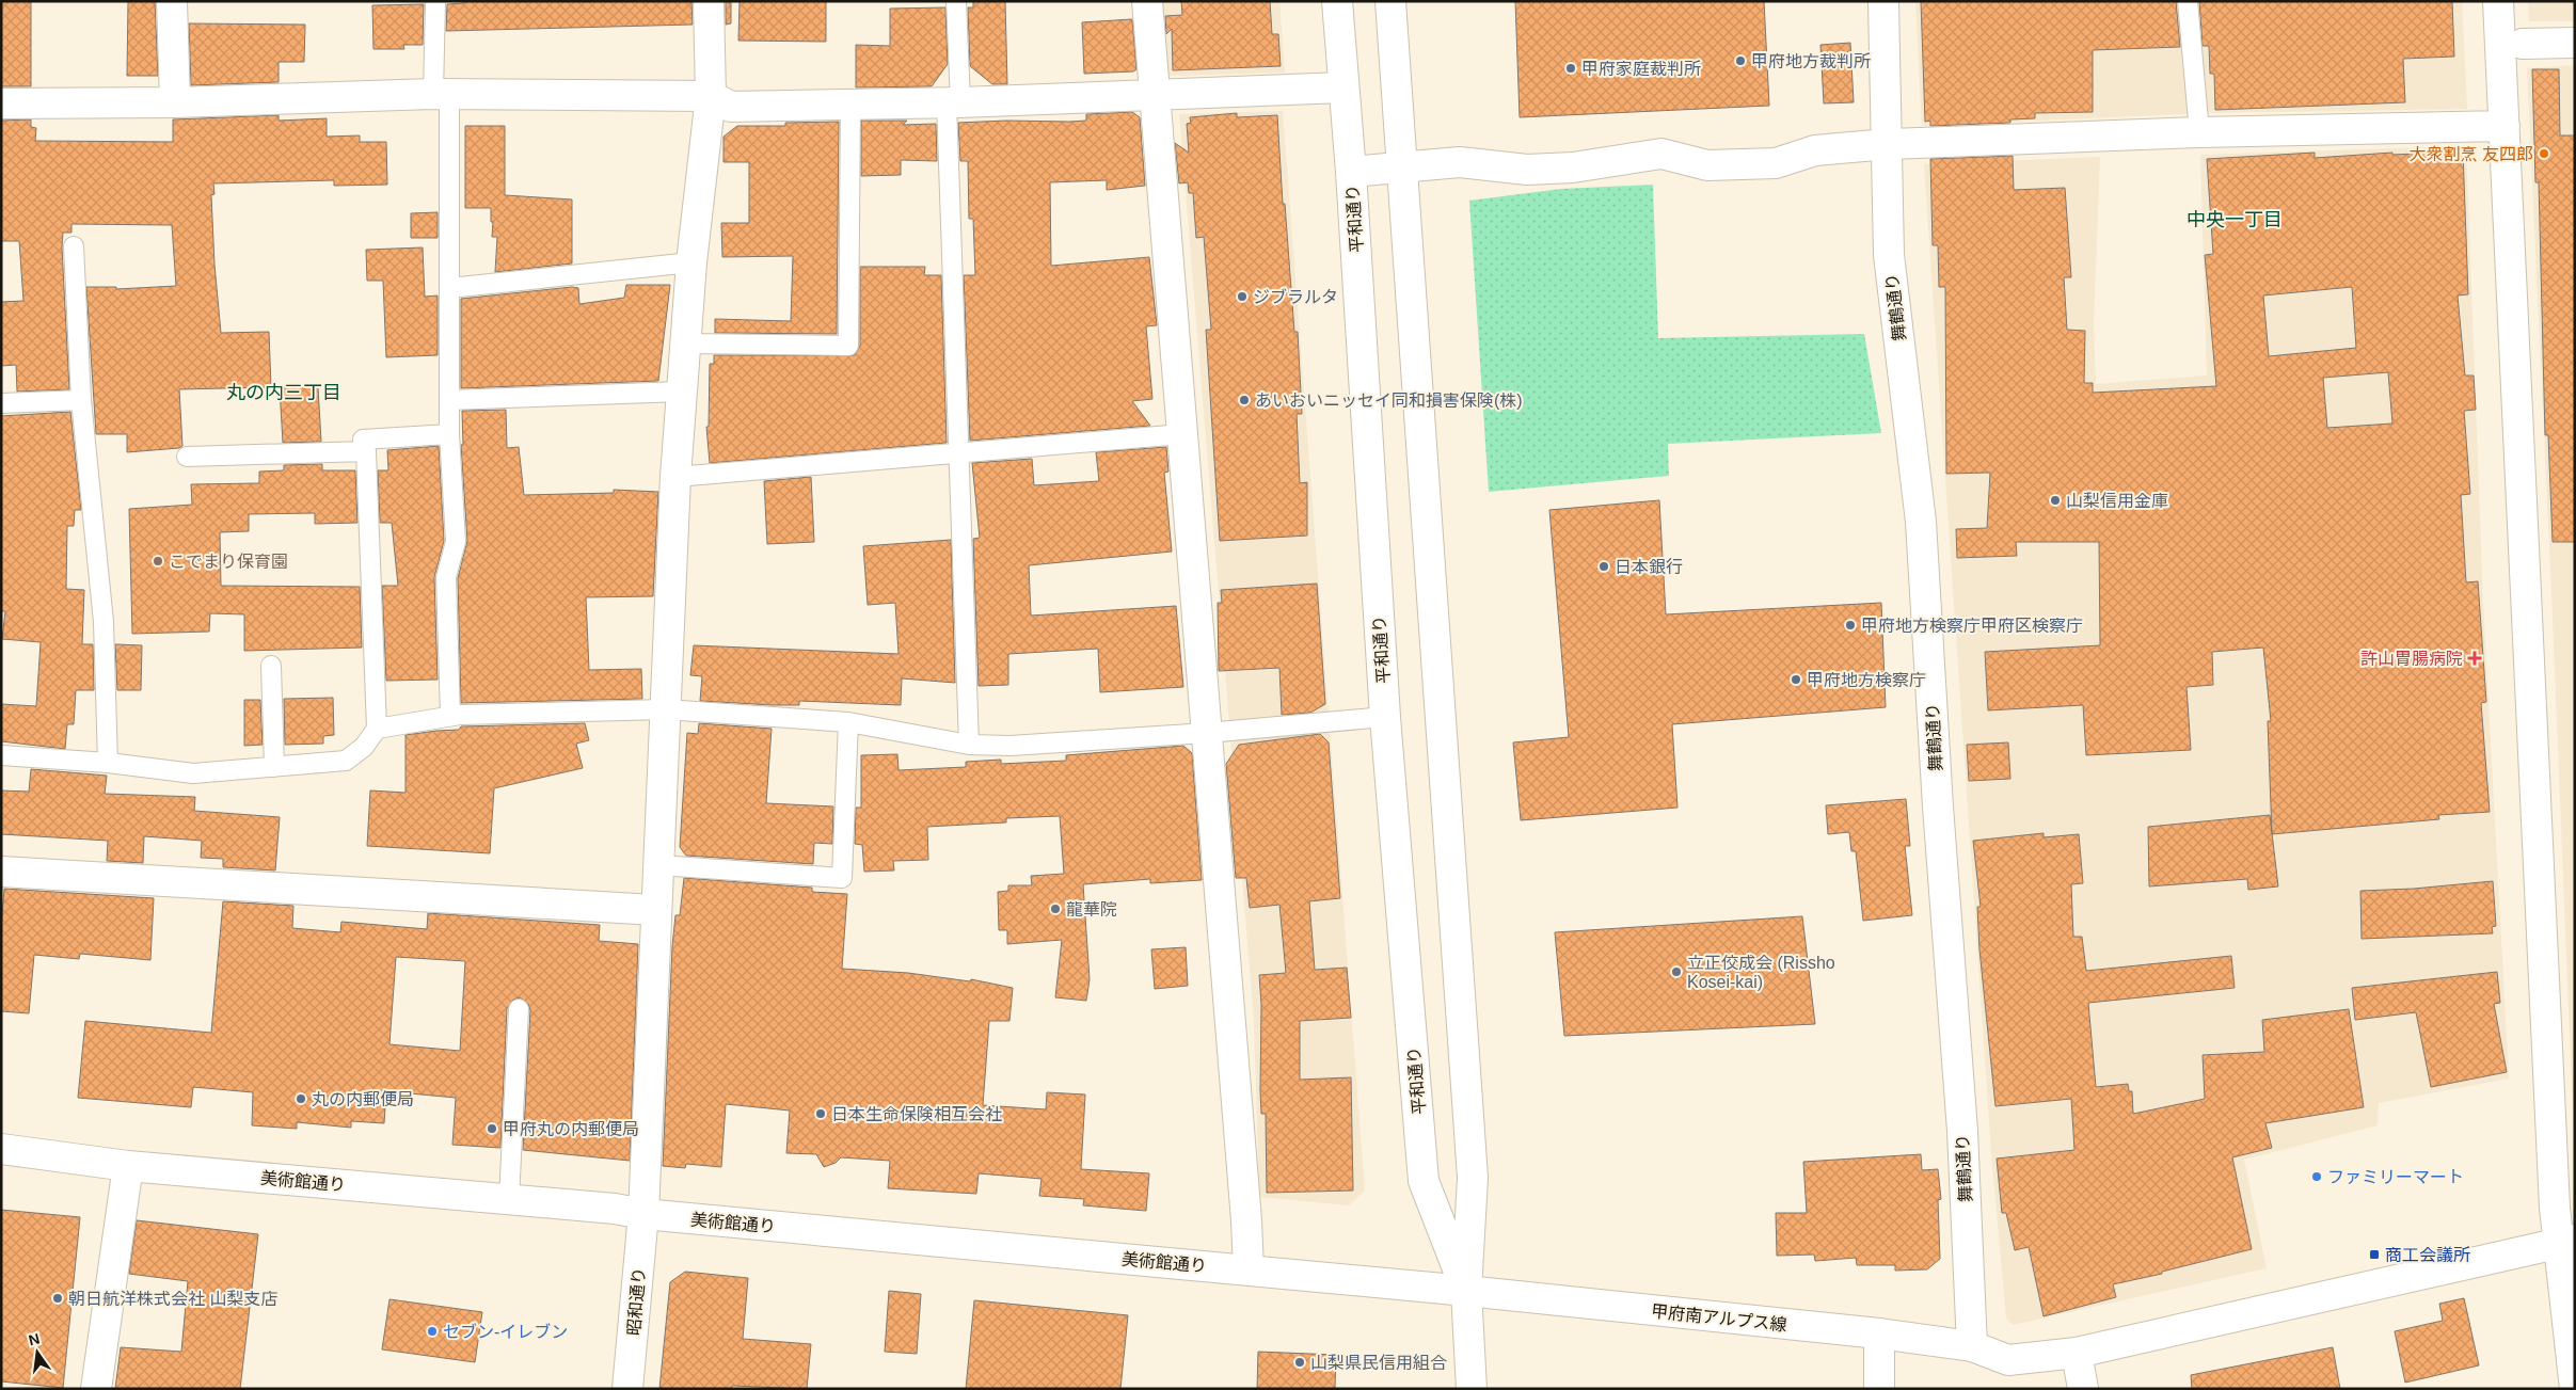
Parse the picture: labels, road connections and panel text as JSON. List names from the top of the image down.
{
  "streets": {
    "main road": [
      "平和通り",
      "舞鶴通り",
      "美術館通り",
      "昭和通り",
      "甲府南アルプス線"
    ]
  },
  "crossings": [
    ["平和通り", "美術館通り"],
    ["平和通り", "甲府南アルプス線"],
    ["舞鶴通り", "甲府南アルプス線"],
    ["美術館通り", "昭和通り"],
    ["美術館通り", "甲府南アルプス線"]
  ],
  "districts": ["中央一丁目", "丸の内三丁目"],
  "places": {
    "other": [
      "甲府地方裁判所",
      "甲府家庭裁判所",
      "大衆割烹 友四郎",
      "ジブラルタ",
      "あいおいニッセイ同和損害保険(株)",
      "山梨信用金庫",
      "こでまり保育園",
      "日本銀行",
      "甲府地方検察庁甲府区検察庁",
      "甲府地方検察庁",
      "龍華院",
      "立正佼成会 (Rissho Kosei-kai)",
      "丸の内郵便局",
      "日本生命保険相互会社",
      "甲府丸の内郵便局",
      "ファミリーマート",
      "朝日航洋株式会社 山梨支店",
      "セブン-イレブン",
      "山梨県民信用組合"
    ],
    "health": ["許山胃腸病院"],
    "transit": ["商工会議所"]
  },
  "north": "top"
}
